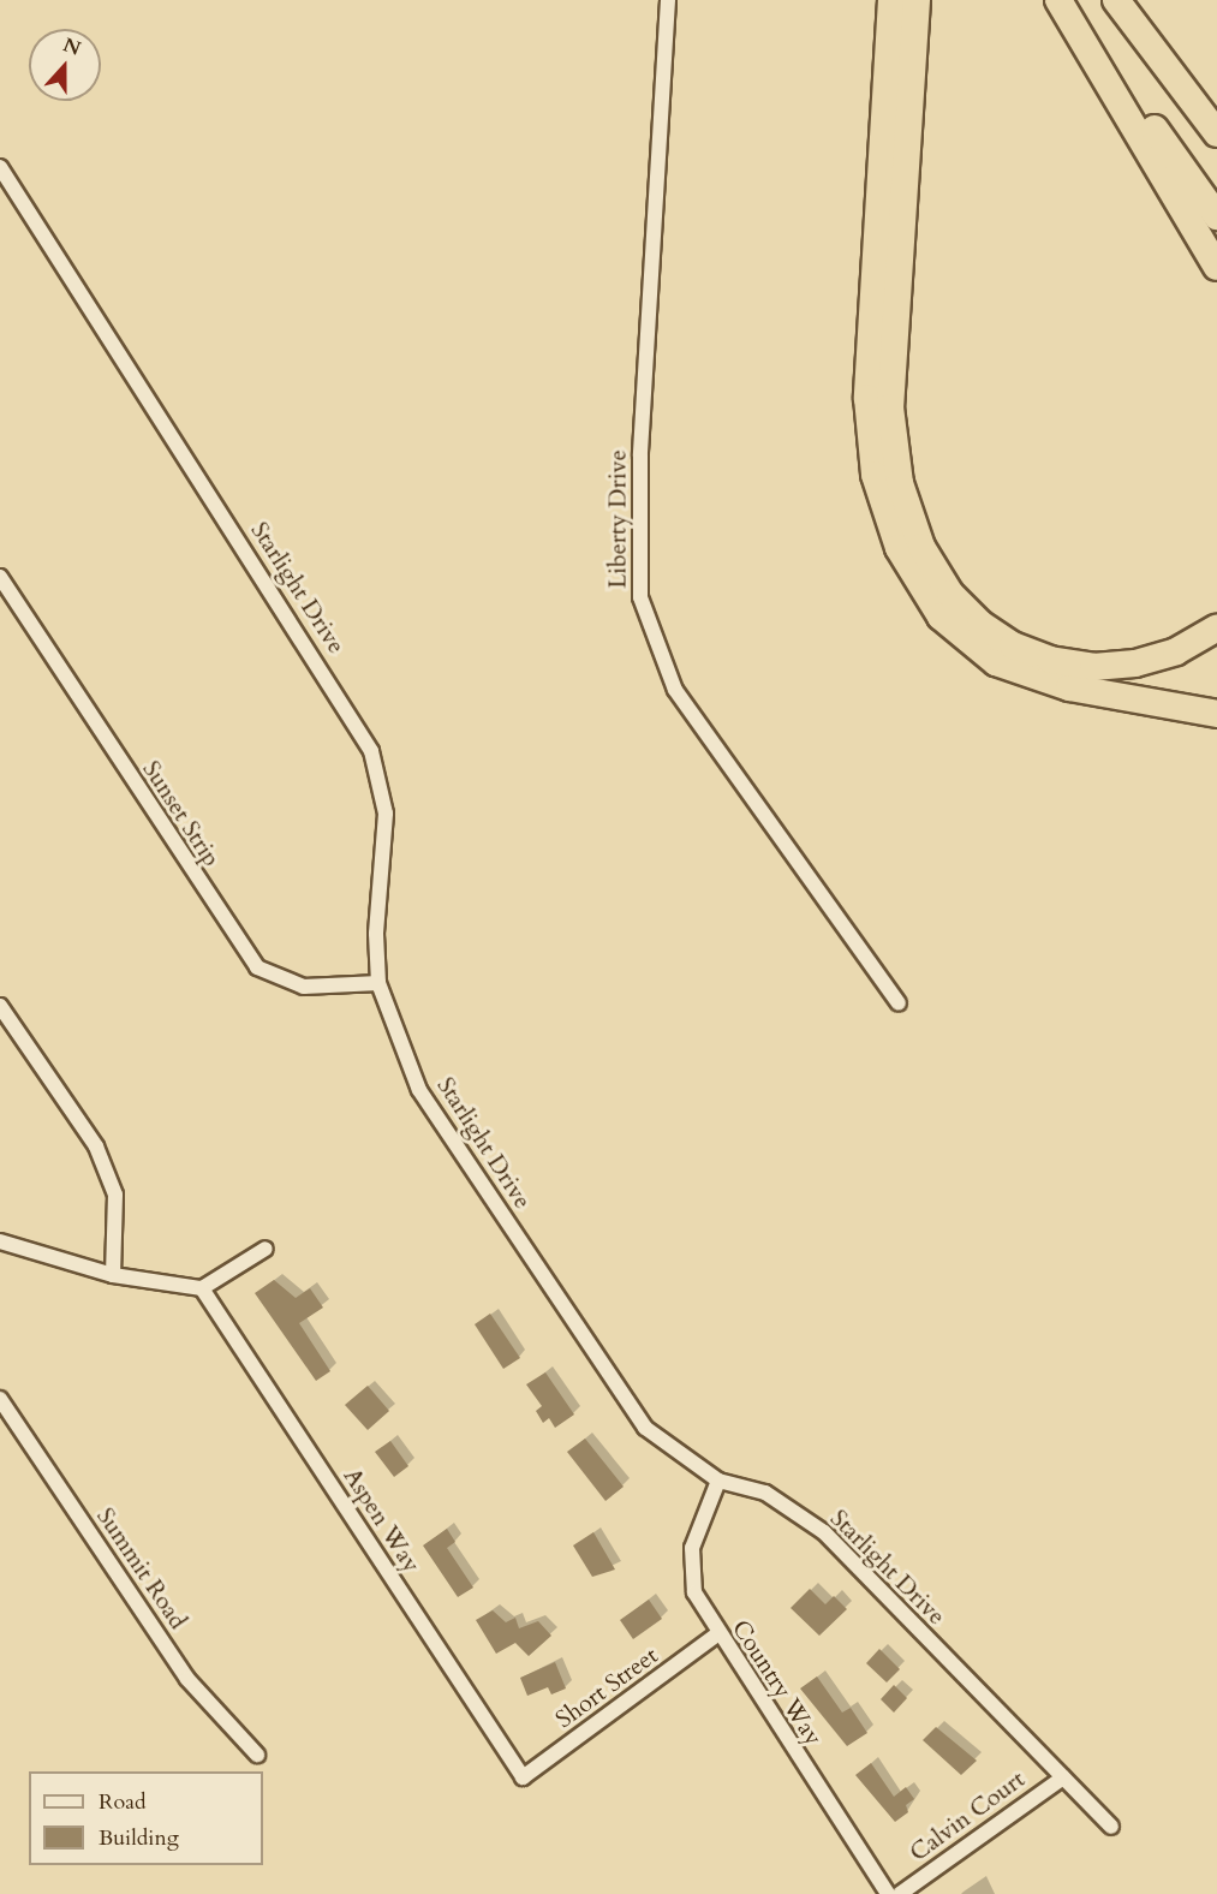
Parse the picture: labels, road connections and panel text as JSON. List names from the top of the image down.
{
  "streets": {
    "street": [
      "Liberty Drive",
      "Starlight Drive",
      "Sunset Strip",
      "Aspen Way",
      "Summit Road",
      "Country Way",
      "Short Street",
      "Calvin Court"
    ]
  },
  "crossings": [
    ["Starlight Drive", "Sunset Strip"],
    ["Starlight Drive", "Country Way"],
    ["Starlight Drive", "Calvin Court"],
    ["Aspen Way", "Short Street"],
    ["Country Way", "Short Street"]
  ],
  "legend": ["Road", "Building"],
  "north": "top"
}
